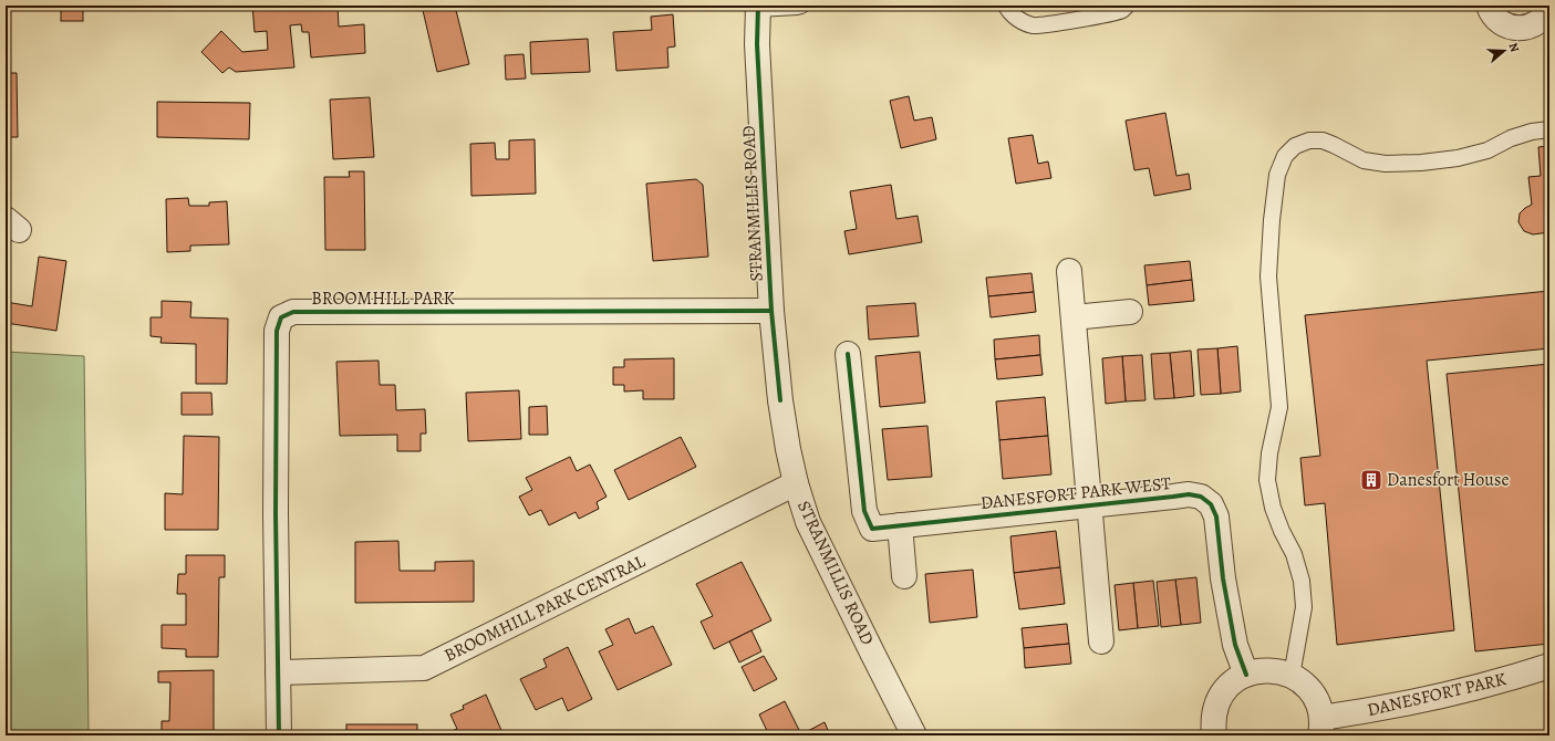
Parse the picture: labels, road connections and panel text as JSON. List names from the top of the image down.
{
  "streets": {
    "street": [
      "STRANMILLIS ROAD",
      "BROOMHILL PARK",
      "DANESFORT PARK WEST",
      "BROOMHILL PARK CENTRAL",
      "DANESFORT PARK"
    ]
  },
  "crossings": [
    ["STRANMILLIS ROAD", "BROOMHILL PARK"],
    ["STRANMILLIS ROAD", "BROOMHILL PARK CENTRAL"],
    ["BROOMHILL PARK", "BROOMHILL PARK CENTRAL"]
  ],
  "places": {
    "building": ["Danesfort House"]
  },
  "north": "right"
}
